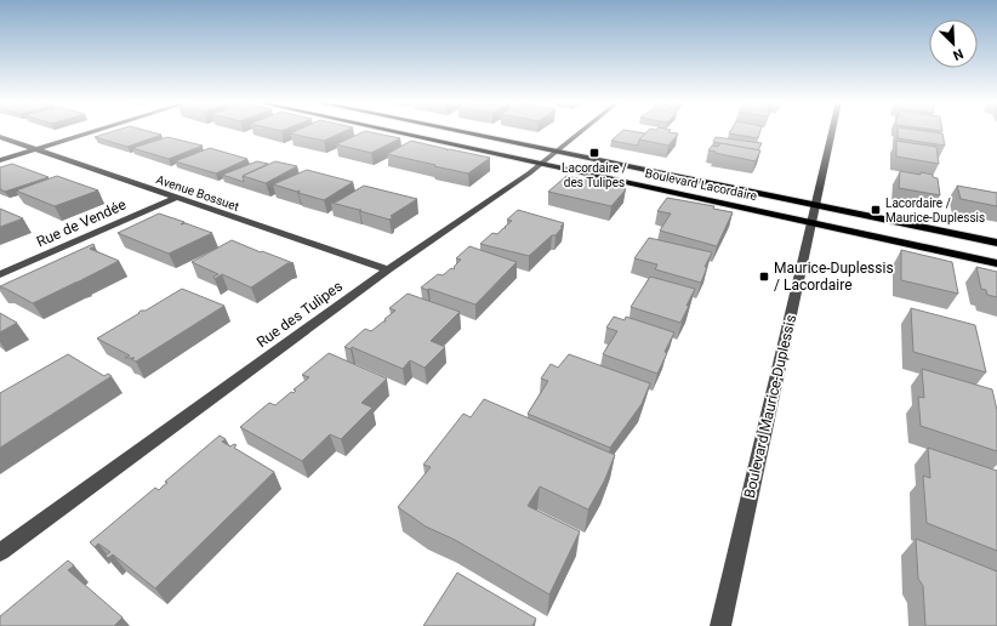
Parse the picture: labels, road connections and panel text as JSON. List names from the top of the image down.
{
  "streets": {
    "main road": ["Boulevard Lacordaire"],
    "street": [
      "Avenue Bossuet",
      "Rue de Vendée",
      "Rue des Tulipes",
      "Boulevard Maurice-Duplessis"
    ]
  },
  "crossings": [
    ["Boulevard Lacordaire", "Rue des Tulipes"],
    ["Boulevard Lacordaire", "Boulevard Maurice-Duplessis"],
    ["Avenue Bossuet", "Rue de Vendée"],
    ["Avenue Bossuet", "Rue des Tulipes"]
  ],
  "places": {
    "transit": ["Lacordaire / des Tulipes", "Lacordaire / Maurice-Duplessis", "Maurice-Duplessis / Lacordaire"]
  },
  "north": "bottom right"
}
